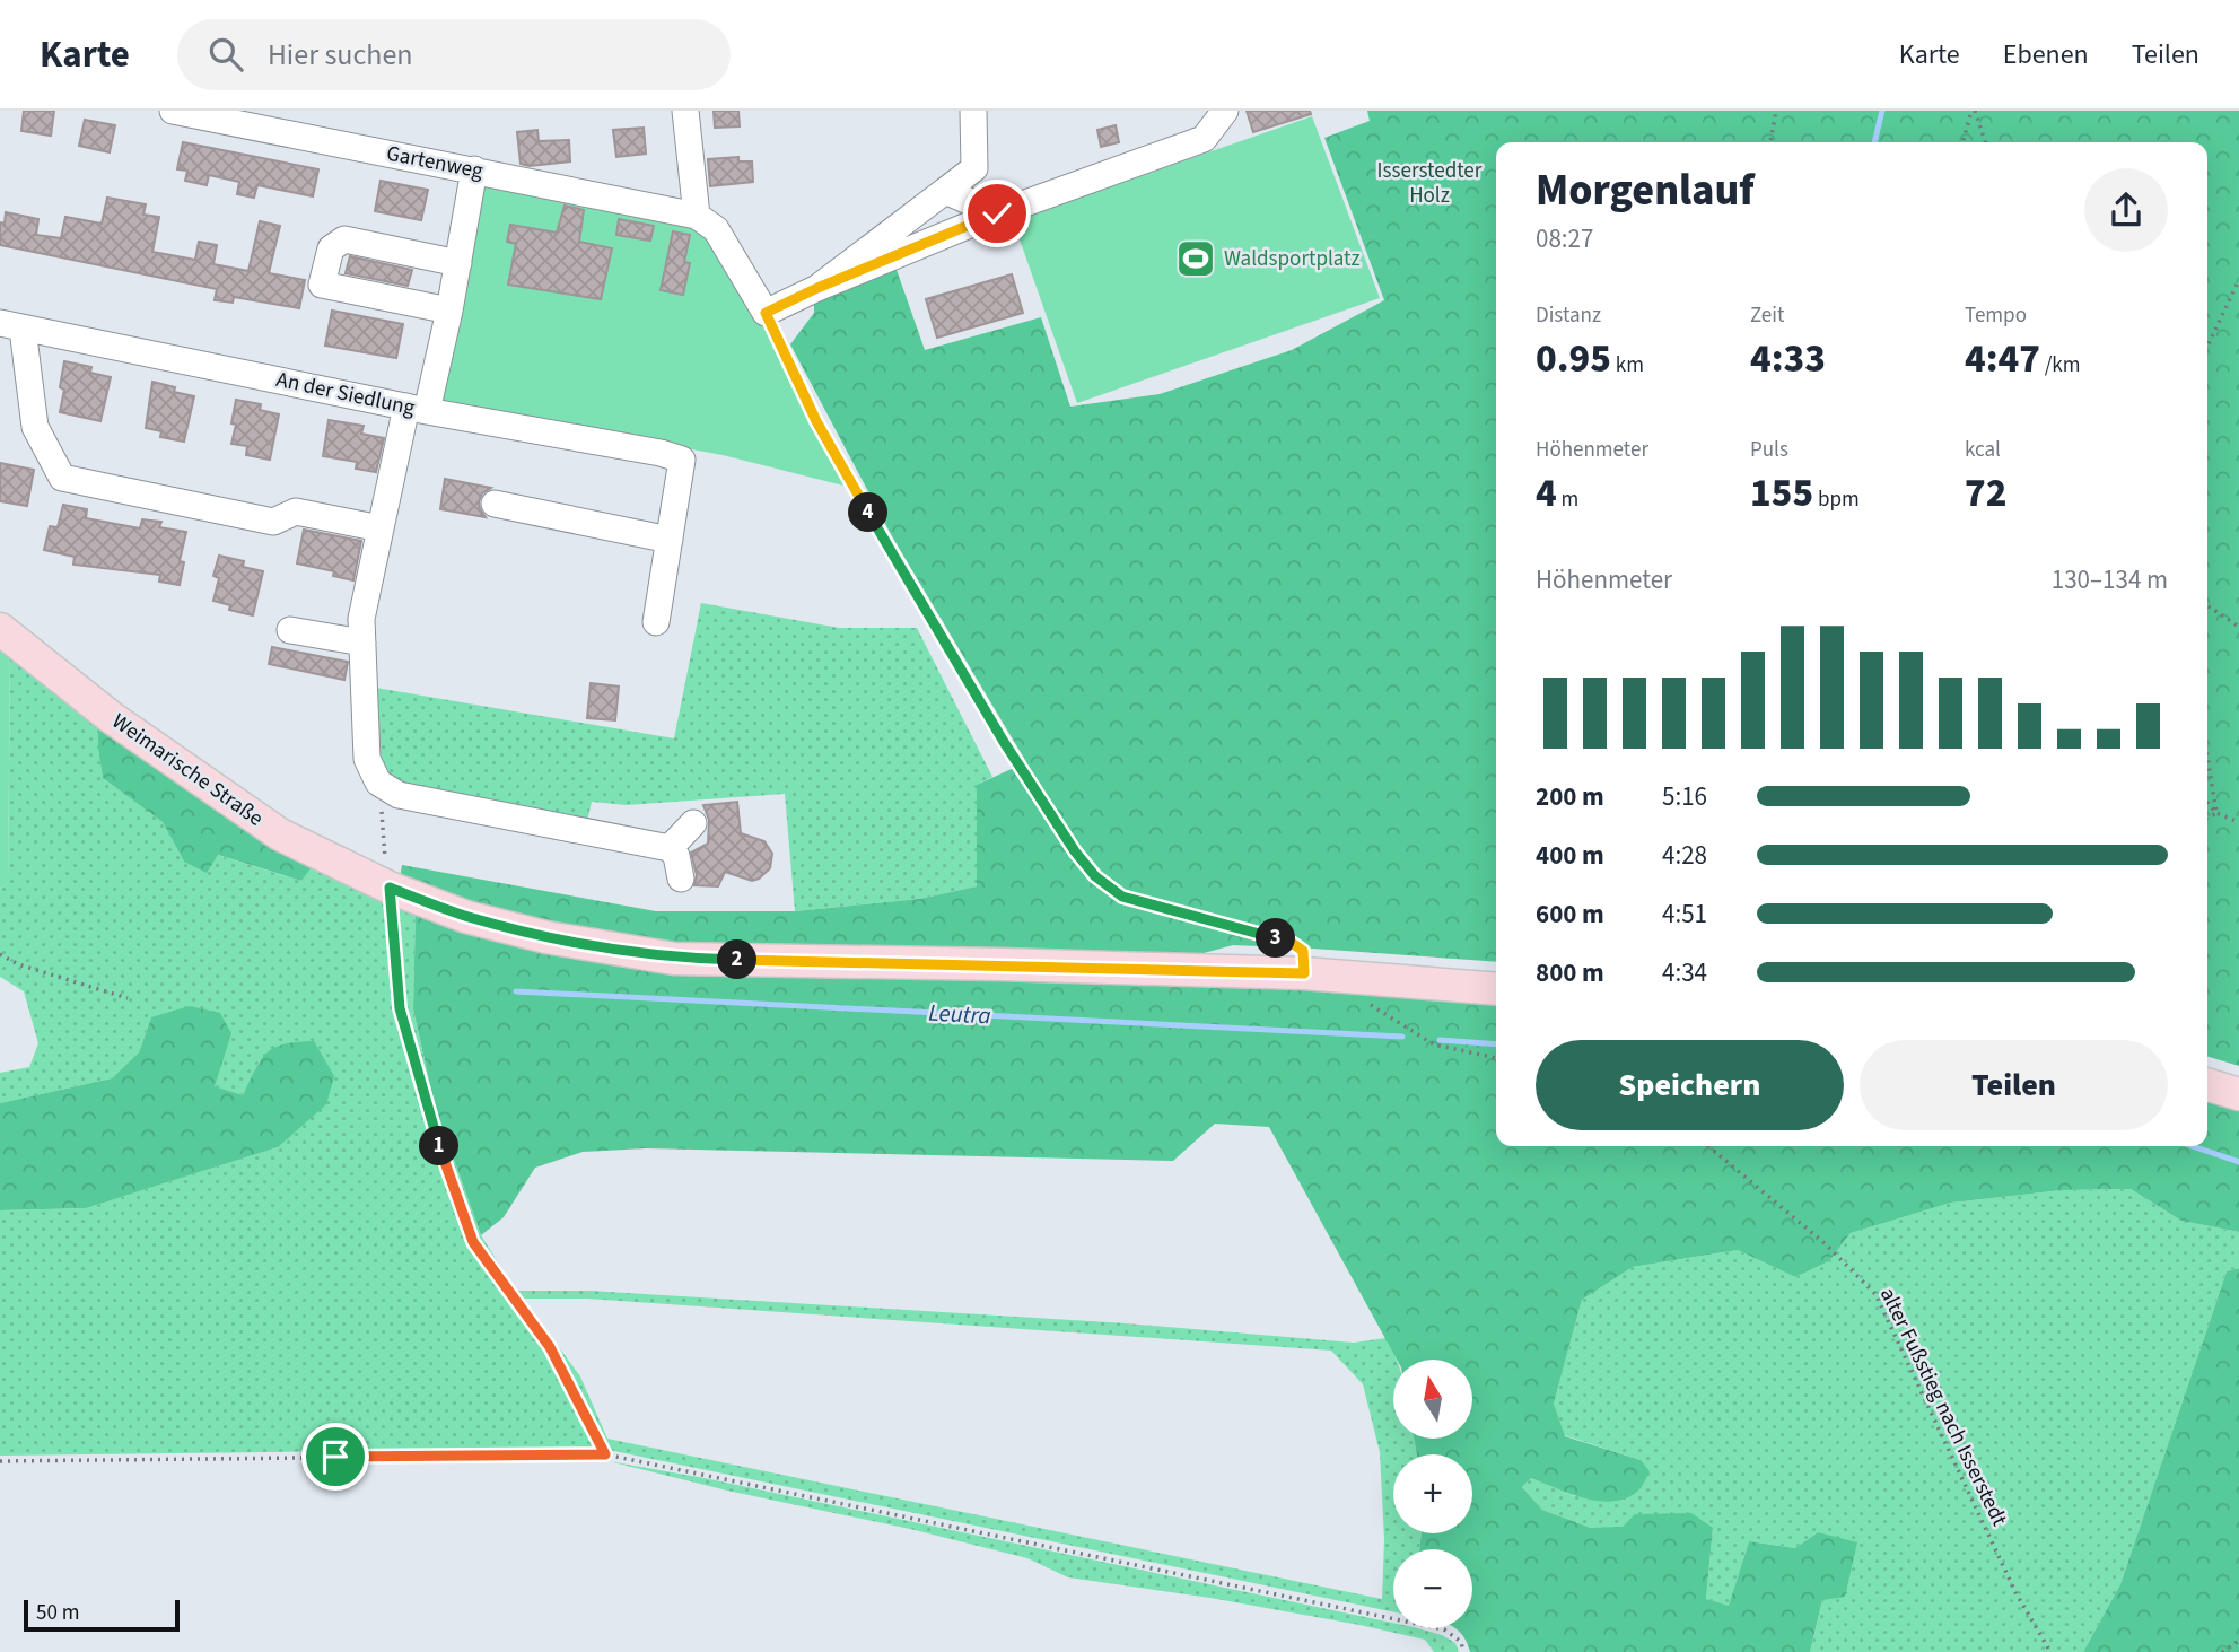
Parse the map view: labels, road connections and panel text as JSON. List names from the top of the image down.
{
  "streets": {
    "main road": ["Weimarische Straße"],
    "street": ["Gartenweg", "An der Siedlung"],
    "path": ["alter Fußstieg nach Isserstedt"]
  },
  "crossings": [
    ["Gartenweg", "An der Siedlung"]
  ],
  "water": ["Leutra"],
  "parks": ["Isserstedter Holz"],
  "places": {
    "sports": ["Waldsportplatz"]
  },
  "scale_bar": "50 m",
  "north": "top",
  "page": {
    "header": "Karte",
    "search": "Hier suchen",
    "nav": ["Karte", "Ebenen", "Teilen"],
    "heading": ["Morgenlauf", "08:27"],
    "stats": [
      ["Distanz", "0.95 km"],
      ["Zeit", "4:33"],
      ["Tempo", "4:47 /km"],
      ["Höhenmeter", "4 m"],
      ["Puls", "155 bpm"],
      ["kcal", "72"]
    ],
    "pins": [
      "4",
      "3",
      "2",
      "1"
    ],
    "chart": ["Höhenmeter", "130–134 m"],
    "list": [
      {
        "name": "200 m",
        "note": "5:16"
      },
      {
        "name": "400 m",
        "note": "4:28"
      },
      {
        "name": "600 m",
        "note": "4:51"
      },
      {
        "name": "800 m",
        "note": "4:34"
      }
    ],
    "buttons": ["Speichern", "Teilen"],
    "map_buttons": ["+", "−"],
    "scale": "50 m"
  }
}
